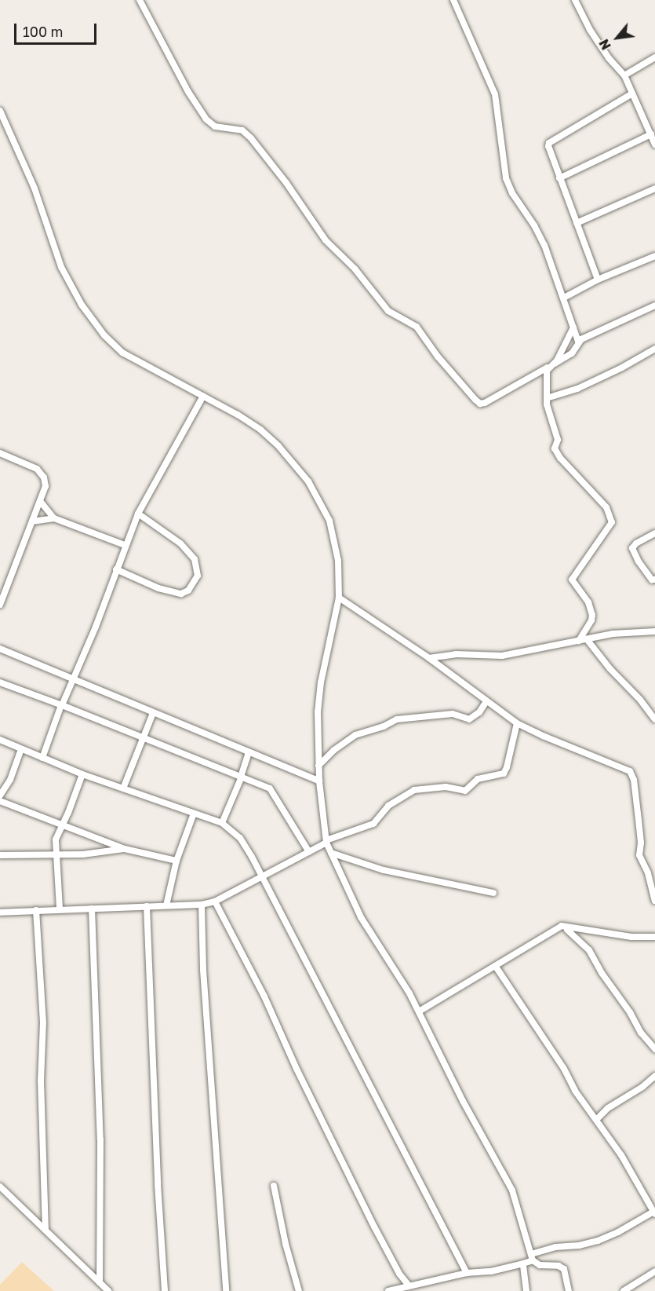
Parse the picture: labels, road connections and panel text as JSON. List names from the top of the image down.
{
  "scale_bar": "100 m",
  "north": "bottom left"
}
